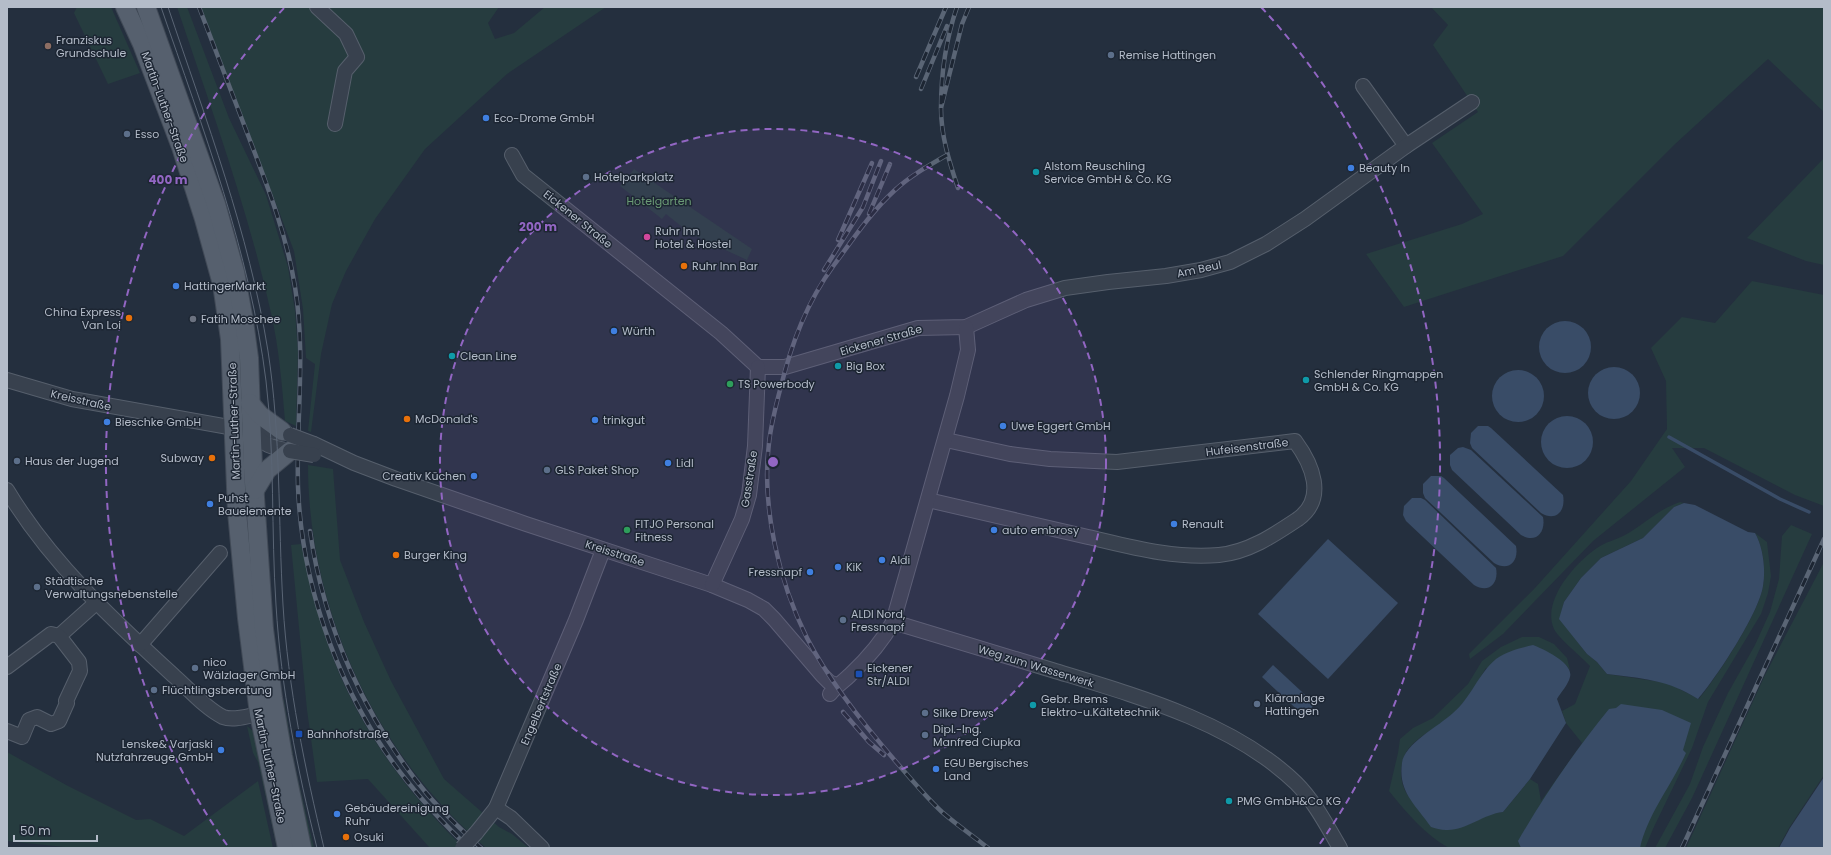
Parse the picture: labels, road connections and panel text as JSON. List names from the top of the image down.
{
  "streets": {
    "main road": ["Martin-Luther-Straße"],
    "street": [
      "Eickener Straße",
      "Am Beul",
      "Kreisstraße",
      "Hufeisenstraße",
      "Gasstraße",
      "Weg zum Wasserwerk",
      "Engelbertstraße"
    ]
  },
  "crossings": [
    ["Martin-Luther-Straße", "Kreisstraße"],
    ["Eickener Straße", "Am Beul"],
    ["Eickener Straße", "Gasstraße"],
    ["Kreisstraße", "Gasstraße"],
    ["Kreisstraße", "Weg zum Wasserwerk"],
    ["Kreisstraße", "Engelbertstraße"]
  ],
  "parks": ["Hotelgarten"],
  "places": {
    "other": [
      "Franziskus Grundschule",
      "Remise Hattingen",
      "Eco-Drome GmbH",
      "Esso",
      "Beauty In",
      "Alstom Reuschling Service GmbH & Co. KG",
      "Hotelparkplatz",
      "Ruhr Inn Hotel & Hostel",
      "Ruhr Inn Bar",
      "HattingerMarkt",
      "China Express Van Loi",
      "Fatih Moschee",
      "Würth",
      "Clean Line",
      "Big Box",
      "Schlender Ringmappen GmbH & Co. KG",
      "TS Powerbody",
      "McDonald's",
      "trinkgut",
      "Bieschke GmbH",
      "Uwe Eggert GmbH",
      "Subway",
      "Haus der Jugend",
      "Lidl",
      "GLS Paket Shop",
      "Creativ Küchen",
      "Puhst Bauelemente",
      "Renault",
      "FITJO Personal Fitness",
      "auto embrosy",
      "Burger King",
      "Aldi",
      "KiK",
      "Fressnapf",
      "Städtische Verwaltungsnebenstelle",
      "ALDI Nord, Fressnapf",
      "nico Wälzlager GmbH",
      "Flüchtlingsberatung",
      "Kläranlage Hattingen",
      "Gebr. Brems Elektro-u.Kältetechnik",
      "Silke Drews",
      "Dipl.-Ing. Manfred Ciupka",
      "Lenske& Varjaski Nutzfahrzeuge GmbH",
      "EGU Bergisches Land",
      "PMG GmbH&Co KG",
      "Gebäudereinigung Ruhr",
      "Osuki"
    ],
    "transit": ["Eickener Str/ALDI", "Bahnhofstraße"]
  },
  "scale_bar": "50 m",
  "rings": ["400 m", "200 m"]
}
